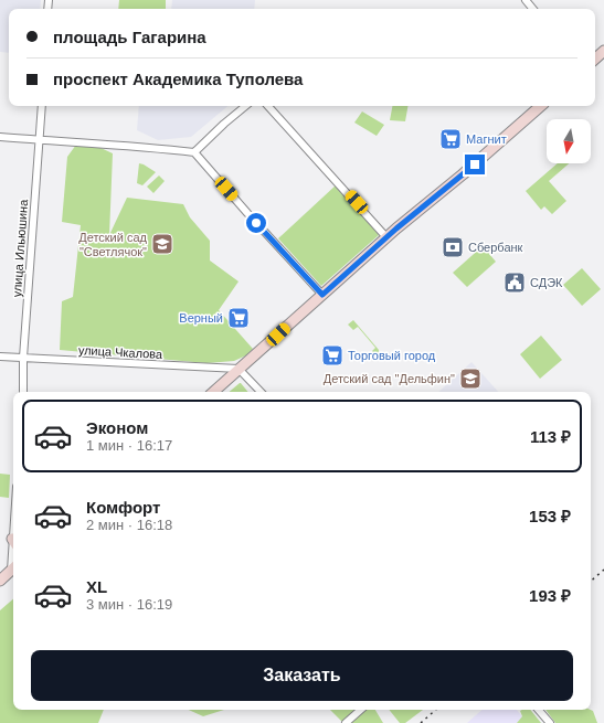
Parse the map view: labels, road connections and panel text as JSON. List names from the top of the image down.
{
  "streets": {
    "street": ["улица Ильюшина", "улица Чкалова"]
  },
  "crossings": [
    ["улица Ильюшина", "улица Чкалова"]
  ],
  "places": {
    "supermarket": ["Магнит", "Верный", "Торговый город"],
    "school or university": ["Детский сад \"Светлячок\"", "Детский сад \"Дельфин\""],
    "bank": ["Сбербанк"],
    "public building": ["СДЭК"]
  },
  "north": "bottom",
  "page": {
    "banner": ["площадь Гагарина", "проспект Академика Туполева"],
    "list": [
      {
        "name": "Эконом",
        "note": "1 мин · 16:17",
        "value": "113 ₽"
      },
      {
        "name": "Комфорт",
        "note": "2 мин · 16:18",
        "value": "153 ₽"
      },
      {
        "name": "XL",
        "note": "3 мин · 16:19",
        "value": "193 ₽"
      }
    ],
    "buttons": "Заказать"
  }
}
